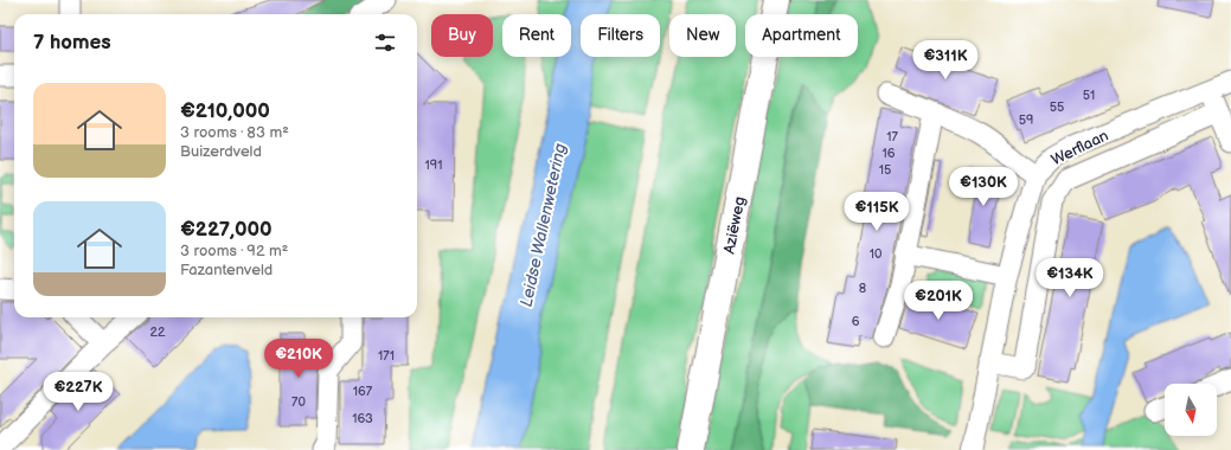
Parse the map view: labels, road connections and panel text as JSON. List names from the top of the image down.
{
  "streets": {
    "main road": ["Aziëweg"],
    "street": ["Werflaan"]
  },
  "water": ["Leidse Wallenwetering"],
  "house_numbers": [
    "51",
    "55",
    "59",
    "17",
    "16",
    "191",
    "15",
    "10",
    "8",
    "6",
    "22",
    "171",
    "167",
    "70",
    "163"
  ],
  "north": "bottom",
  "page": {
    "chip": [
      "Buy",
      "Rent",
      "Filters",
      "New",
      "Apartment"
    ],
    "heading": "7 homes",
    "price": [
      "€311K",
      "€130K",
      "€115K",
      "€134K",
      "€201K",
      "€210K",
      "€227K"
    ],
    "list": [
      {
        "name": "€210,000",
        "note": "3 rooms · 83 m² · Buizerdveld"
      },
      {
        "name": "€227,000",
        "note": "3 rooms · 92 m² · Fazantenveld"
      }
    ]
  }
}
